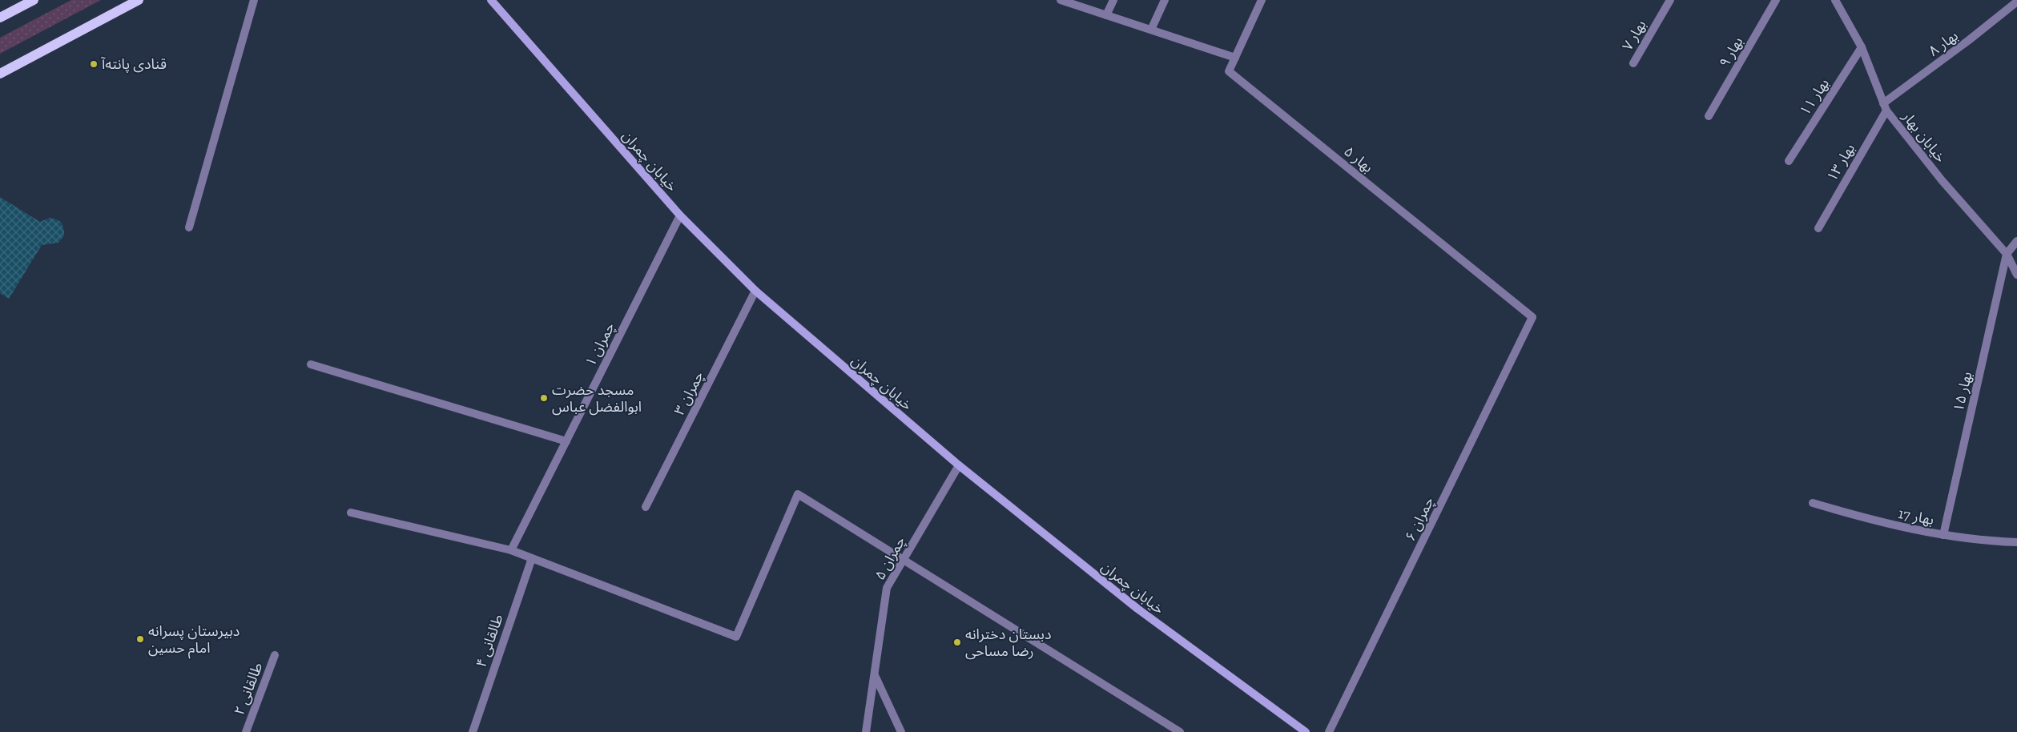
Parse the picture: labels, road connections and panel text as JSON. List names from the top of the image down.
{
  "streets": {
    "main road": ["خیابان چمران"],
    "street": [
      "بهار ۷",
      "بهار ۸",
      "بهار ۹",
      "بهار ۱۱",
      "خیابان بهار",
      "بهار ۵",
      "بهار ۱۳",
      "چمران ۱",
      "بهار ۱۵",
      "چمران ۳",
      "بهار 17",
      "چمران ۶",
      "چمران ۵",
      "طالقانی ۴",
      "طالقانی ۲"
    ]
  },
  "crossings": [
    ["بهار ۸", "خیابان بهار"],
    ["بهار ۸", "بهار ۱۳"],
    ["بهار ۱۱", "خیابان بهار"],
    ["خیابان بهار", "بهار ۱۳"],
    ["خیابان بهار", "بهار ۱۵"],
    ["بهار ۵", "چمران ۶"],
    ["خیابان چمران", "چمران ۱"],
    ["خیابان چمران", "چمران ۳"],
    ["خیابان چمران", "چمران ۵"],
    ["بهار ۱۵", "بهار 17"]
  ],
  "places": [
    "قنادی پانته‌آ",
    "مسجد حضرت ابوالفضل عباس",
    "دبیرستان پسرانه امام حسین",
    "دبستان دخترانه رضا مساحی"
  ]
}
